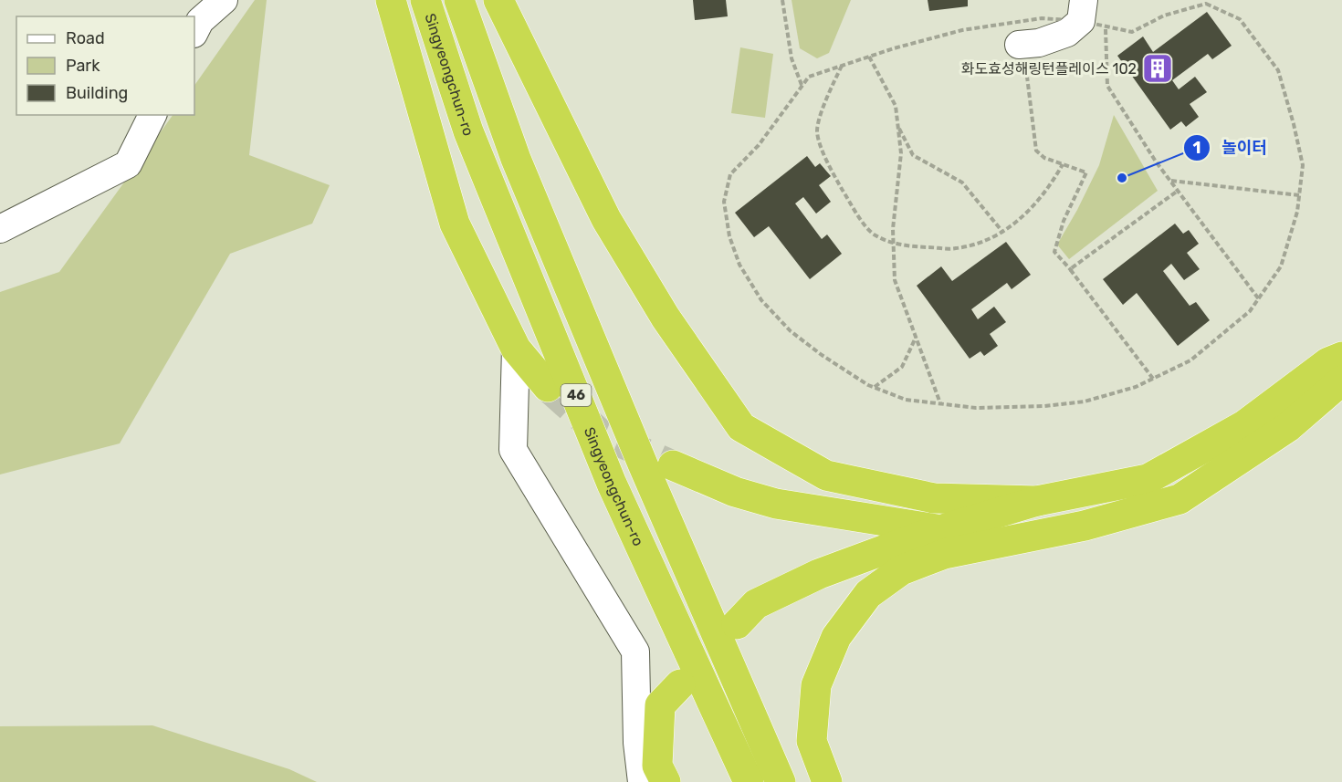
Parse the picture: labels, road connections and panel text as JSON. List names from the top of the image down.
{
  "streets": {
    "highway": ["Singyeongchun-ro", "46"]
  },
  "places": {
    "building": ["화도효성해링턴플레이스 102"],
    "other": ["놀이터"]
  },
  "legend": ["Road", "Park", "Building"]
}
